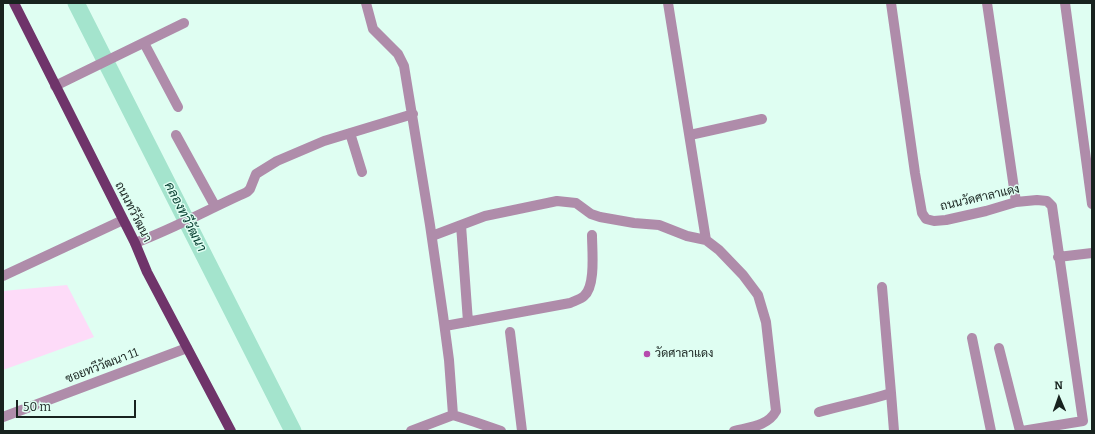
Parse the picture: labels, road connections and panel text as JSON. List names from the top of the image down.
{
  "streets": {
    "main road": ["ถนนทวีวัฒนา"],
    "street": ["ถนนวัดศาลาแดง", "ซอยทวีวัฒนา 11"]
  },
  "crossings": [
    ["ถนนทวีวัฒนา", "ซอยทวีวัฒนา 11"]
  ],
  "water": ["คลองทวีวัฒนา"],
  "places": ["วัดศาลาแดง"],
  "scale_bar": "50 m",
  "north": "top"
}
